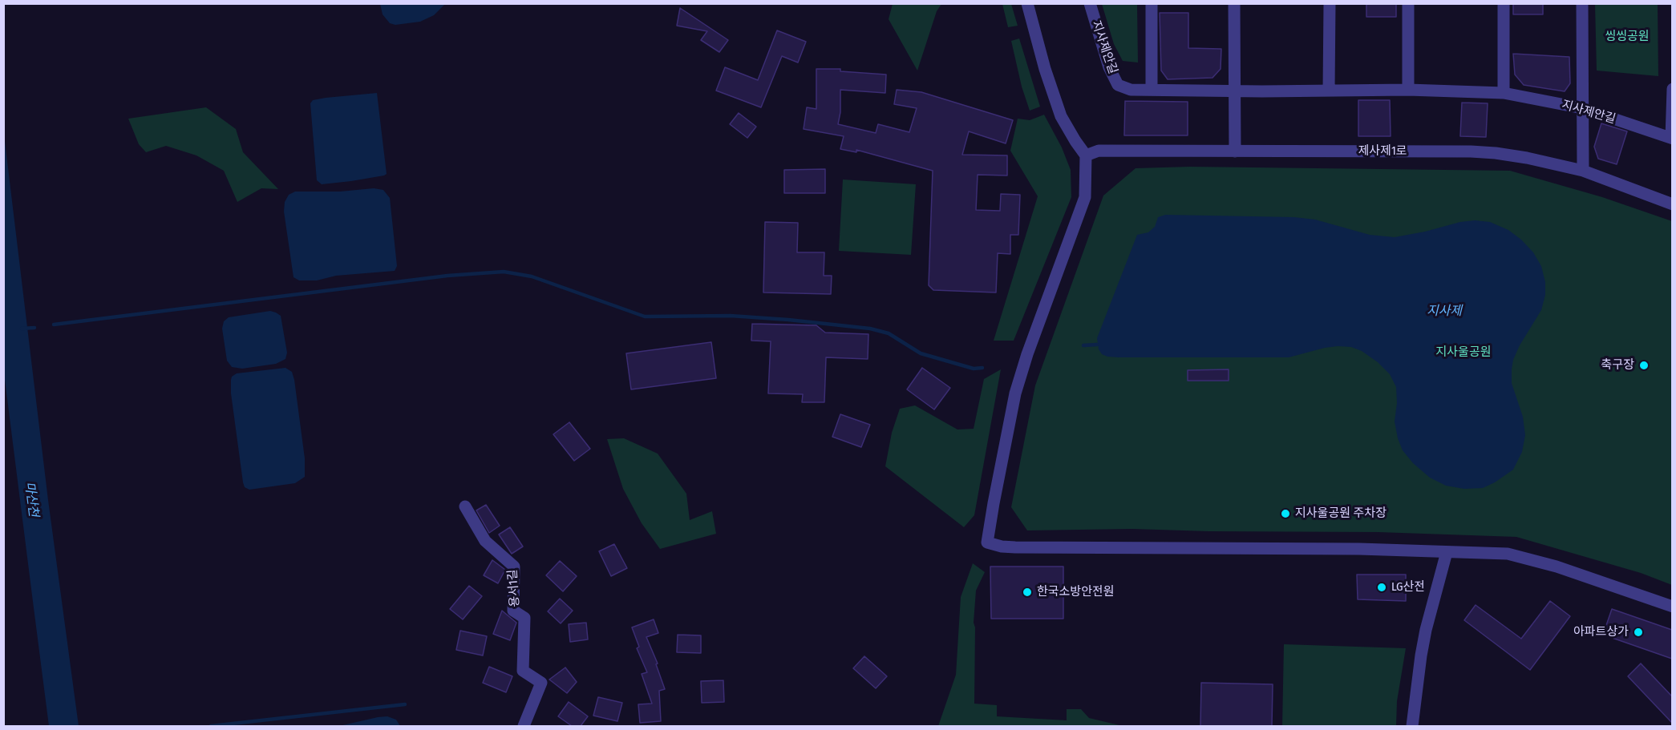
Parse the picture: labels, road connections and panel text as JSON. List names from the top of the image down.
{
  "streets": {
    "street": ["지사제안길", "제사제1로", "용서1길"]
  },
  "water": ["지사제", "마산천"],
  "parks": ["씽씽공원", "지사울공원"],
  "places": [
    "축구장",
    "지사울공원 주차장",
    "LG산전",
    "한국소방안전원",
    "아파트상가"
  ]
}
